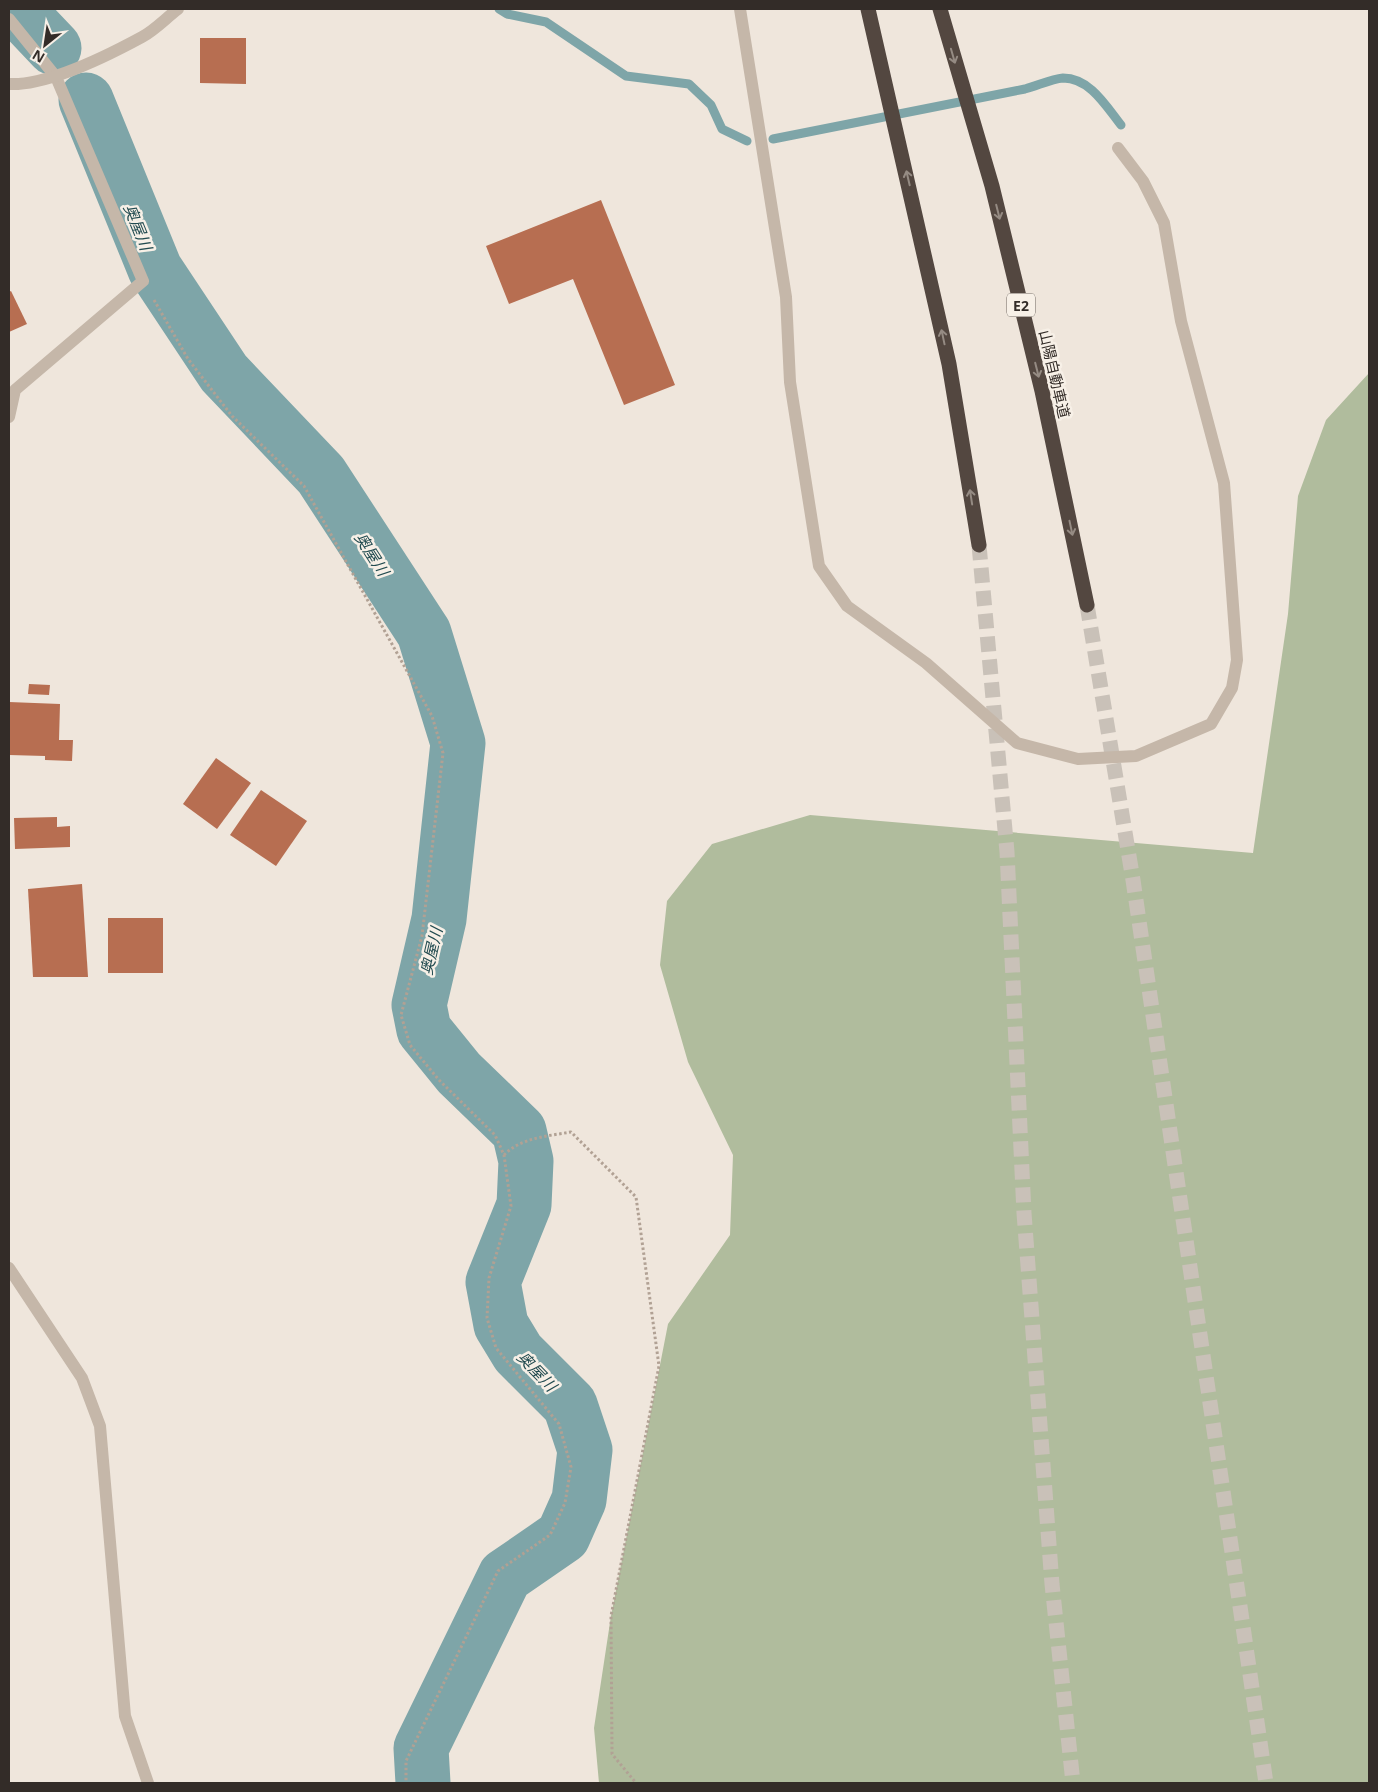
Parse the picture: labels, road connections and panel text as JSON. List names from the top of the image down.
{
  "streets": {
    "highway": ["E2", "山陽自動車道"]
  },
  "water": ["奥屋川"],
  "north": "bottom left"
}
